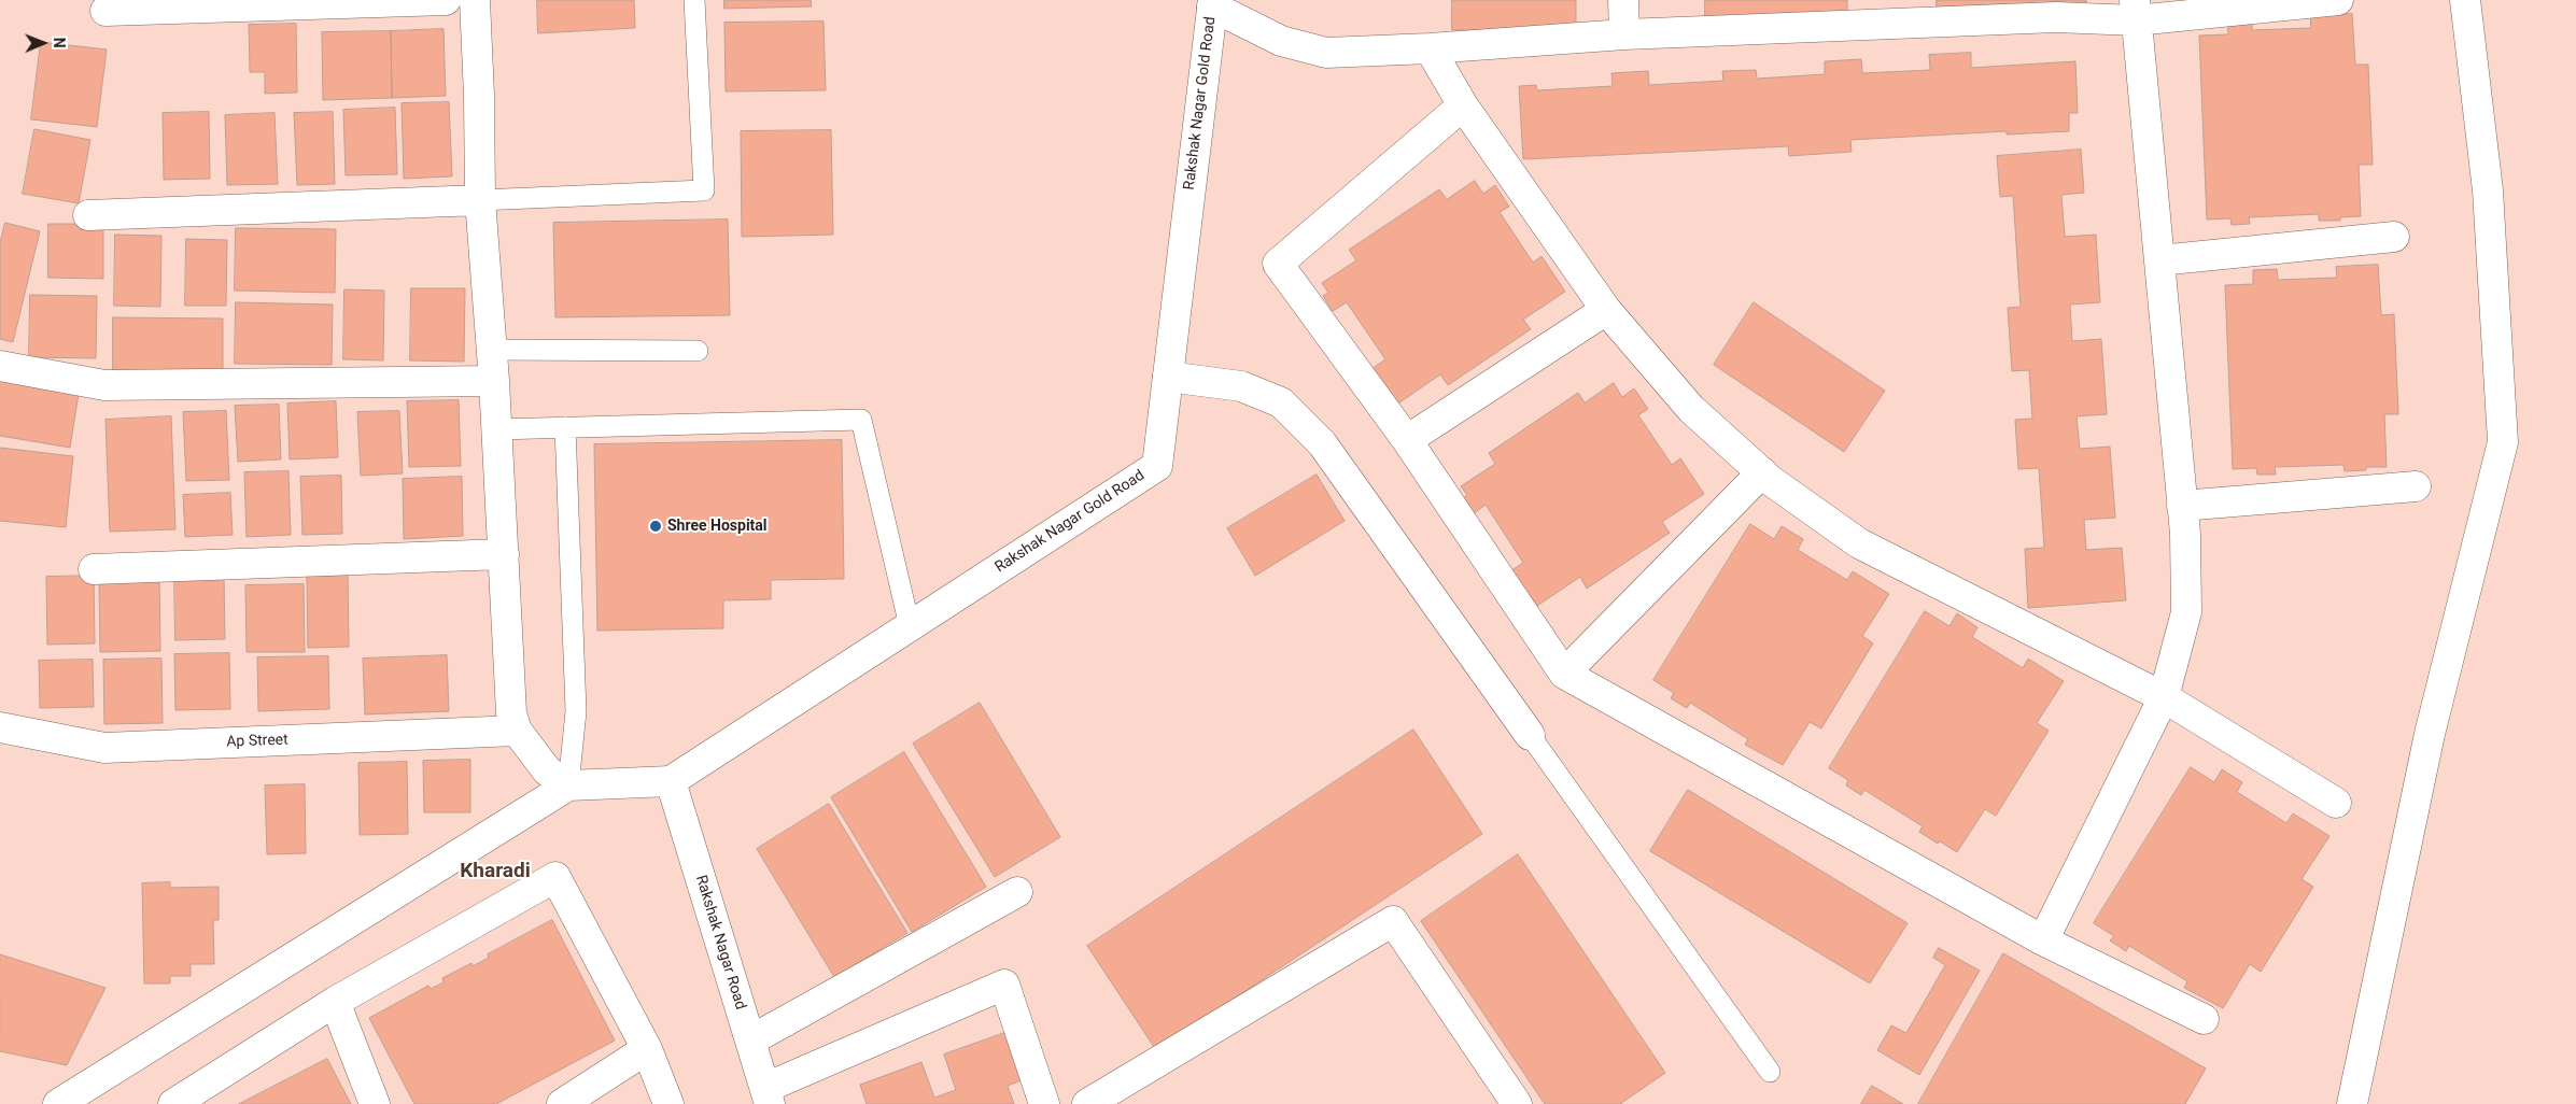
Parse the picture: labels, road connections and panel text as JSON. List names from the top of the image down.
{
  "streets": {
    "street": ["Rakshak Nagar Gold Road", "Ap Street", "Rakshak Nagar Road"]
  },
  "crossings": [
    ["Rakshak Nagar Gold Road", "Rakshak Nagar Road"]
  ],
  "districts": ["Kharadi"],
  "places": ["Shree Hospital"],
  "north": "right"
}
